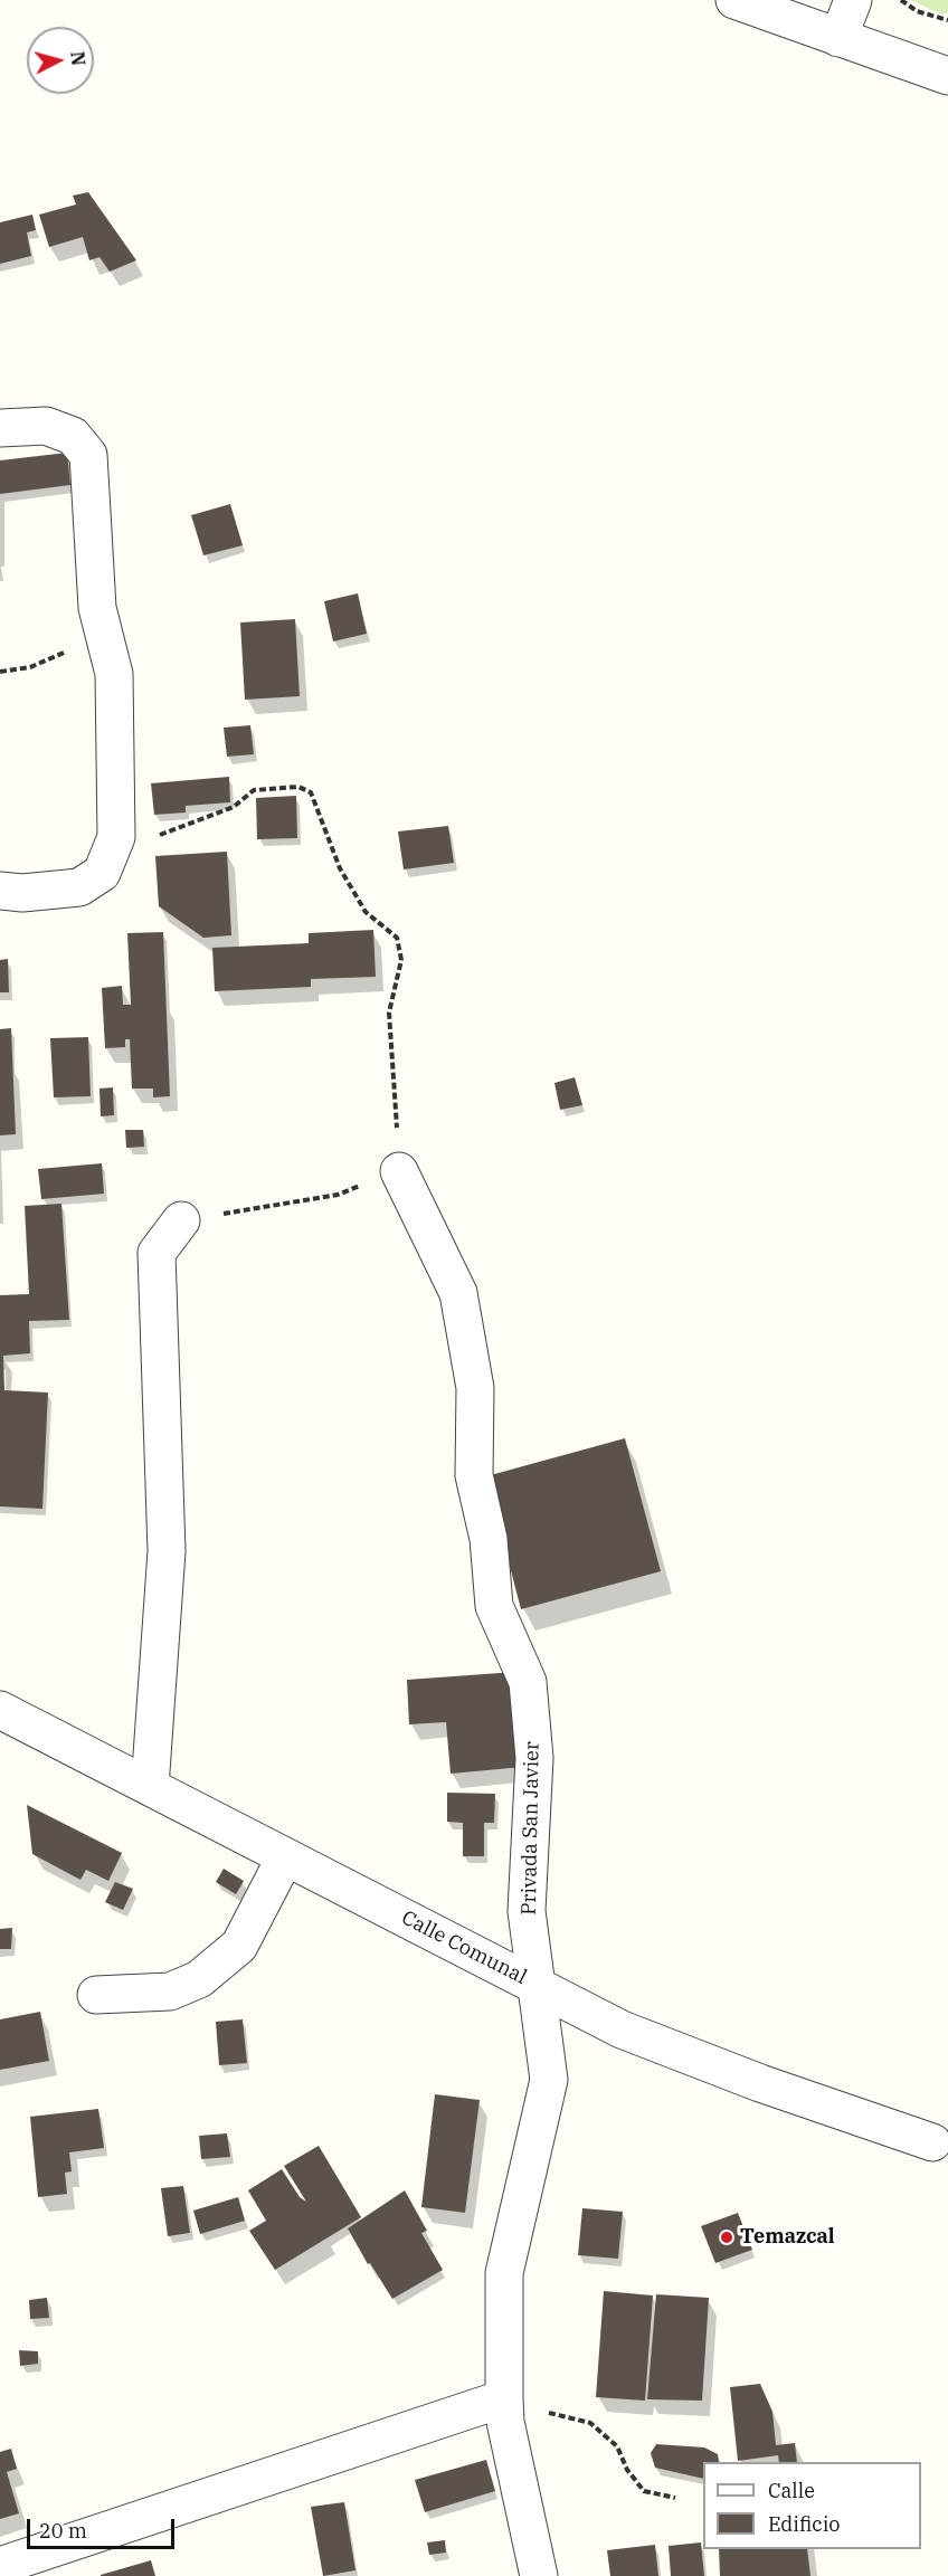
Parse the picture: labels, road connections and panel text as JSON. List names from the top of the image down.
{
  "streets": {
    "street": ["Privada San Javier", "Calle Comunal"]
  },
  "crossings": [
    ["Privada San Javier", "Calle Comunal"]
  ],
  "places": ["Temazcal"],
  "legend": ["Calle", "Edificio"],
  "scale_bar": "20 m",
  "north": "right"
}
